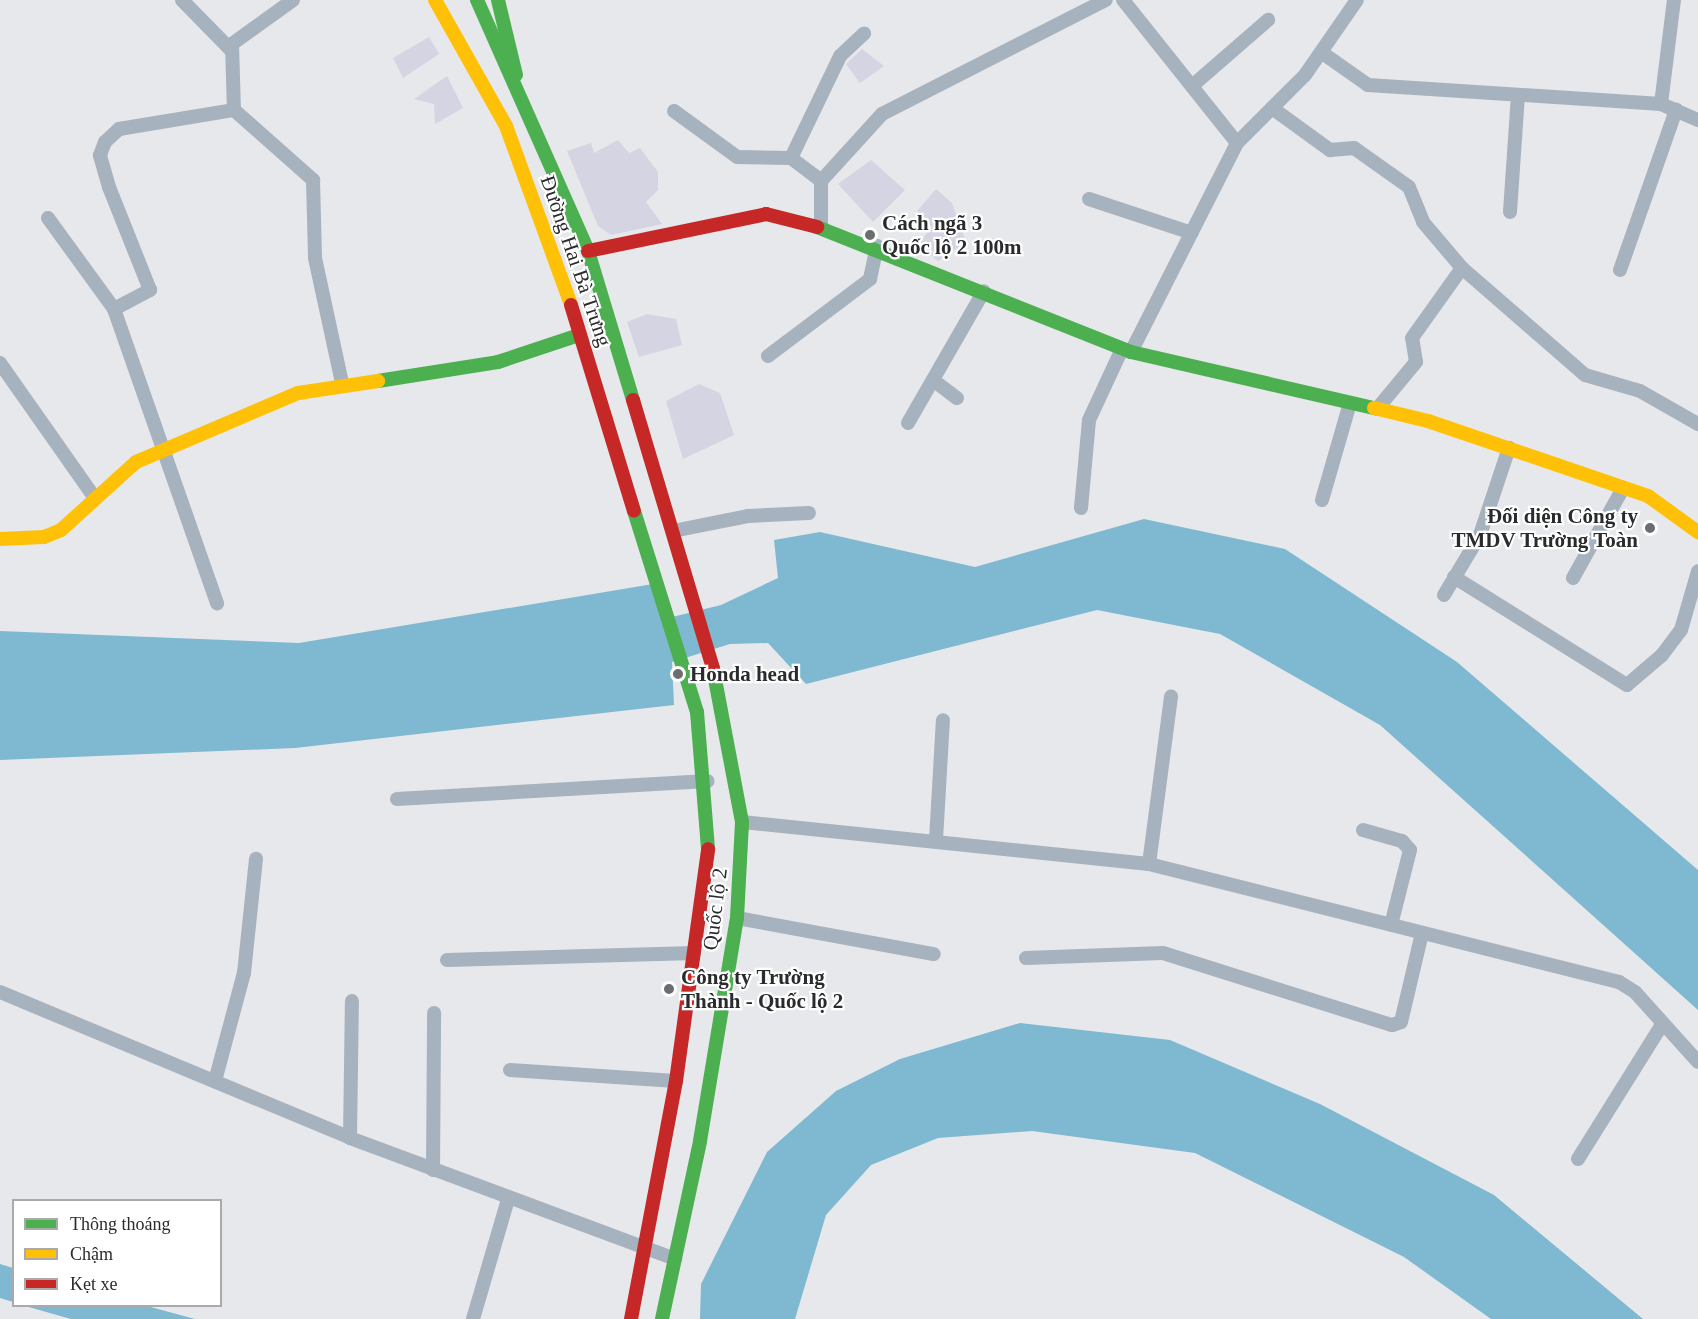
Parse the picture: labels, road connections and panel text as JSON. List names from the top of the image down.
{
  "streets": {
    "main road": ["Đường Hai Bà Trưng", "Quốc lộ 2"]
  },
  "crossings": [
    ["Đường Hai Bà Trưng", "Quốc lộ 2"]
  ],
  "places": [
    "Cách ngã 3 Quốc lộ 2 100m",
    "Đối diện Công ty TMDV Trường Toàn",
    "Honda head",
    "Công ty Trường Thành - Quốc lộ 2"
  ],
  "legend": ["Thông thoáng", "Chậm", "Kẹt xe"]
}
